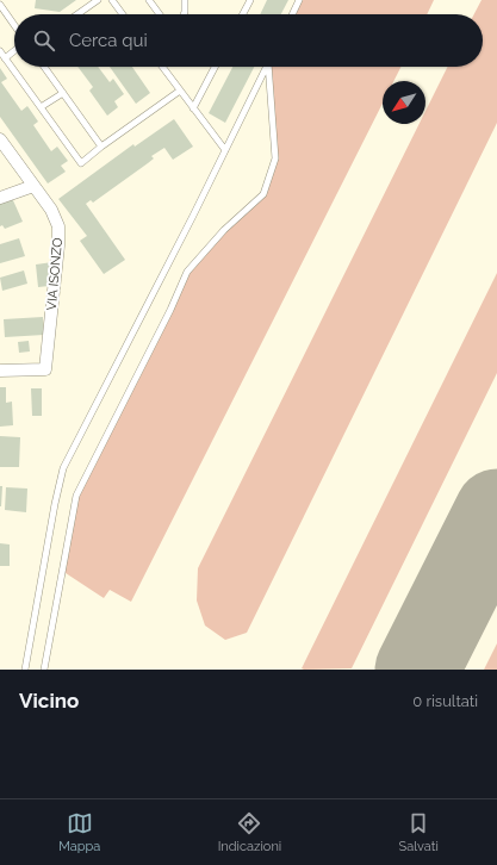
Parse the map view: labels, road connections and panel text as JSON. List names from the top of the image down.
{
  "streets": {
    "street": ["VIA ISONZO"]
  },
  "north": "bottom left",
  "page": {
    "search": "Cerca qui",
    "heading": ["Vicino", "0 risultati"],
    "nav": ["Mappa", "Indicazioni", "Salvati"]
  }
}
